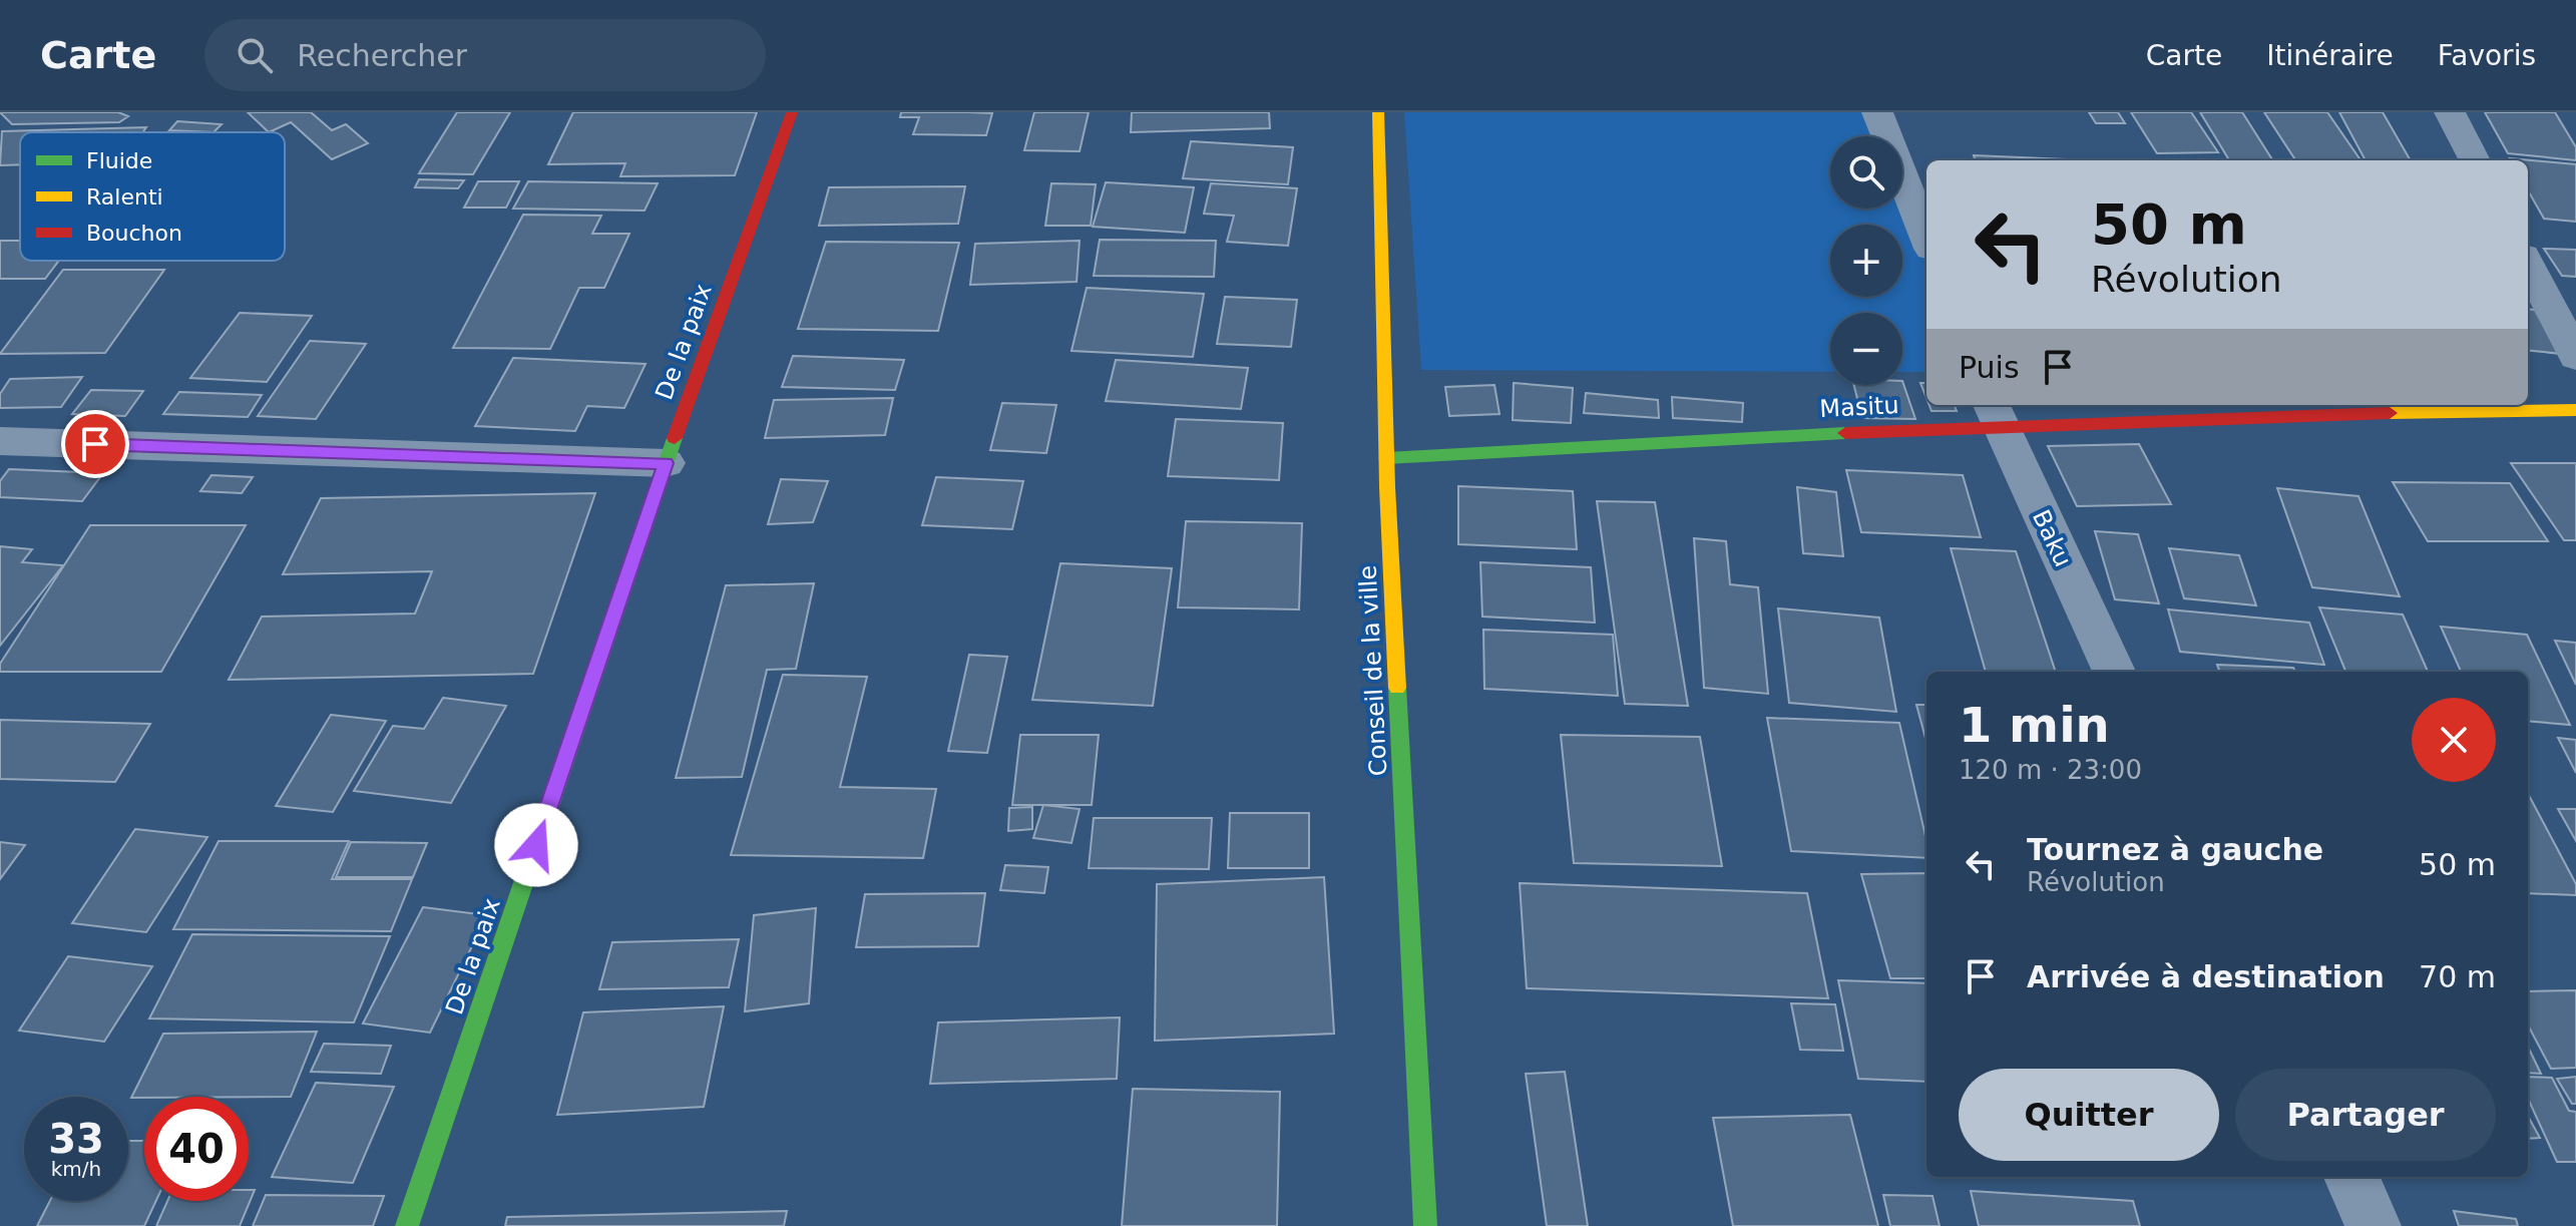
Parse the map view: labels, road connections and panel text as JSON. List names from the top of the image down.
{
  "streets": {
    "street": [
      "De la paix",
      "Masitu",
      "Baku",
      "Conseil de la ville"
    ]
  },
  "crossings": [
    ["Masitu", "Baku"],
    ["Masitu", "Conseil de la ville"]
  ],
  "legend": ["Fluide", "Ralenti", "Bouchon"],
  "page": {
    "header": "Carte",
    "search": "Rechercher",
    "nav": ["Carte", "Itinéraire", "Favoris"],
    "map_buttons": ["+", "−"],
    "turn": ["50 m", "Révolution"],
    "then": "Puis",
    "heading": ["1 min", "120 m · 23:00"],
    "list": [
      {
        "name": "Tournez à gauche",
        "note": "Révolution",
        "value": "50 m"
      },
      {
        "name": "Arrivée à destination",
        "value": "70 m"
      }
    ],
    "buttons": ["Quitter", "Partager"],
    "speed": "33 km/h",
    "limit": "40"
  }
}
